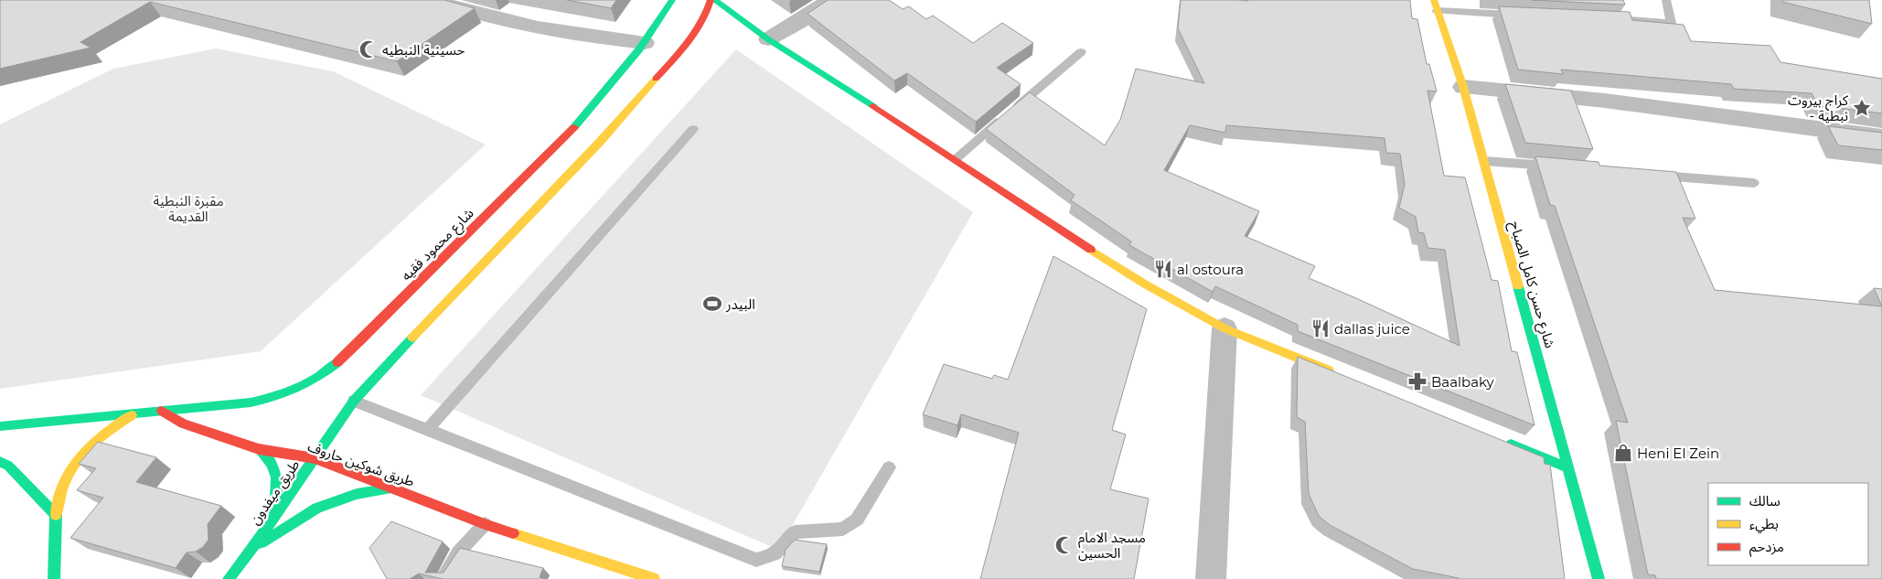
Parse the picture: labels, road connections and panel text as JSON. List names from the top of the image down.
{
  "streets": {
    "main road": [
      "شارع محمود فقيه",
      "شارع حسن كامل الصباح",
      "طريق شوكين حاروف",
      "طريق ميفدون"
    ]
  },
  "crossings": [
    ["شارع محمود فقيه", "طريق شوكين حاروف"],
    ["طريق شوكين حاروف", "طريق ميفدون"]
  ],
  "parks": ["مقبرة النبطية القديمة"],
  "places": {
    "mosque": ["حسينية النبطيه", "مسجد الامام الحسين"],
    "place": ["كراج بيروت - نبطية"],
    "restaurant": ["al ostoura", "dallas juice"],
    "sports": ["البيدر"],
    "pharmacy": ["Baalbaky"],
    "shop": ["Heni El Zein"]
  },
  "legend": ["سالك", "بطيء", "مزدحم"]
}
